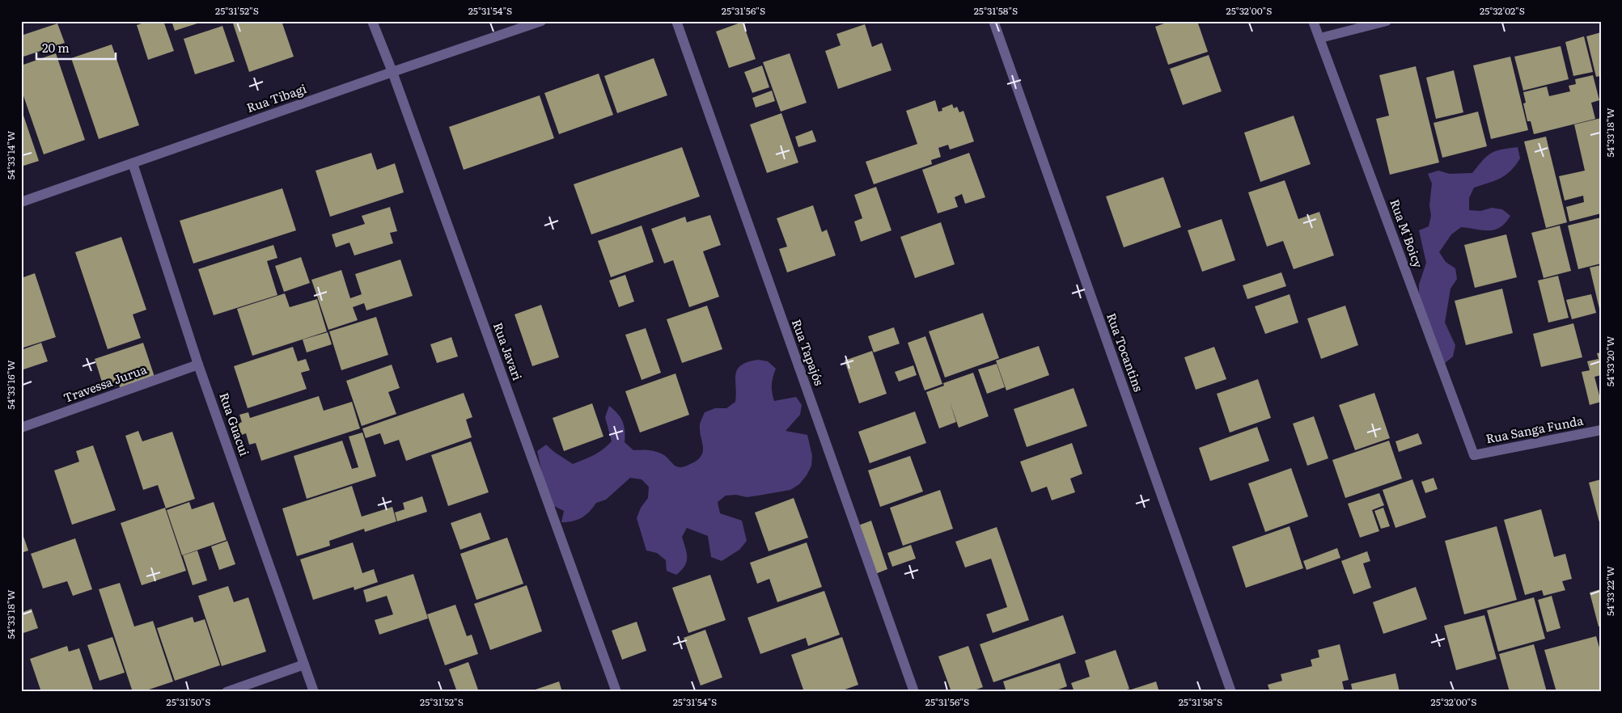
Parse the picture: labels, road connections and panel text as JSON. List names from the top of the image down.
{
  "streets": {
    "street": [
      "Rua Tibagi",
      "Rua M'Boicy",
      "Rua Javari",
      "Rua Tapajós",
      "Rua Tocantins",
      "Travessa Jurua",
      "Rua Guacui",
      "Rua Sanga Funda"
    ]
  },
  "crossings": [
    ["Rua Tibagi", "Rua Javari"],
    ["Rua Tibagi", "Rua Guacui"],
    ["Rua M'Boicy", "Rua Sanga Funda"],
    ["Travessa Jurua", "Rua Guacui"]
  ],
  "scale_bar": "20 m",
  "coordinates": [
    "25°31'52\"S",
    "25°31'54\"S",
    "25°31'56\"S",
    "25°31'58\"S",
    "25°32'00\"S",
    "25°32'02\"S",
    "54°33'18\"W",
    "54°33'14\"W",
    "54°33'20\"W",
    "54°33'16\"W",
    "54°33'22\"W",
    "25°31'50\"S"
  ]
}
